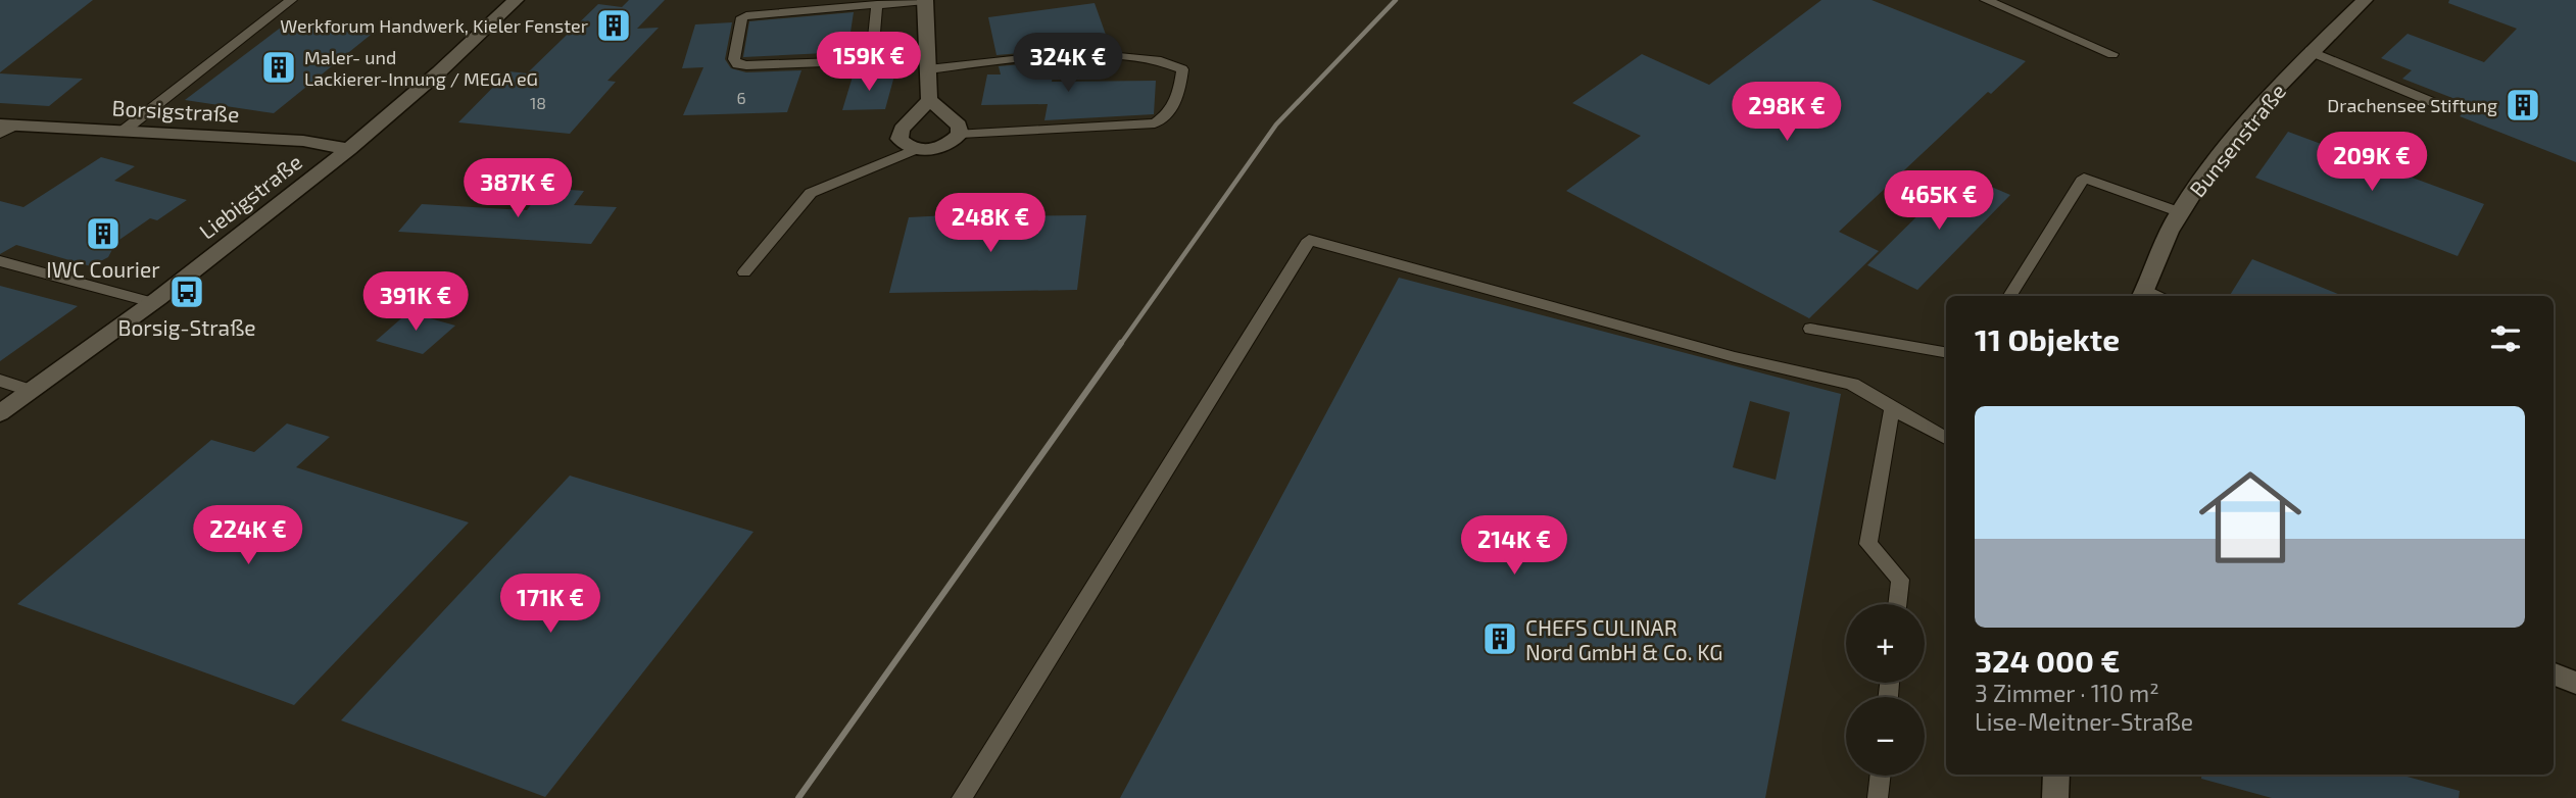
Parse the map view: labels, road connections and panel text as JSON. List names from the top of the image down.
{
  "streets": {
    "street": ["Borsigstraße", "Bunsenstraße", "Liebigstraße"]
  },
  "crossings": [
    ["Borsigstraße", "Liebigstraße"]
  ],
  "places": {
    "building": [
      "Werkforum Handwerk, Kieler Fenster",
      "Maler- und Lackierer-Innung / MEGA eG",
      "Drachensee Stiftung",
      "IWC Courier",
      "CHEFS CULINAR Nord GmbH & Co. KG"
    ],
    "bus stop": ["Borsig-Straße"]
  },
  "house_numbers": ["6", "18"],
  "page": {
    "price": [
      "159K €",
      "324K €",
      "298K €",
      "209K €",
      "387K €",
      "465K €",
      "248K €",
      "391K €",
      "224K €",
      "214K €",
      "171K €"
    ],
    "heading": "11 Objekte",
    "list": [
      {
        "name": "324 000 €",
        "note": "3 Zimmer · 110 m² · Lise-Meitner-Straße"
      }
    ],
    "map_buttons": ["+", "−"]
  }
}
